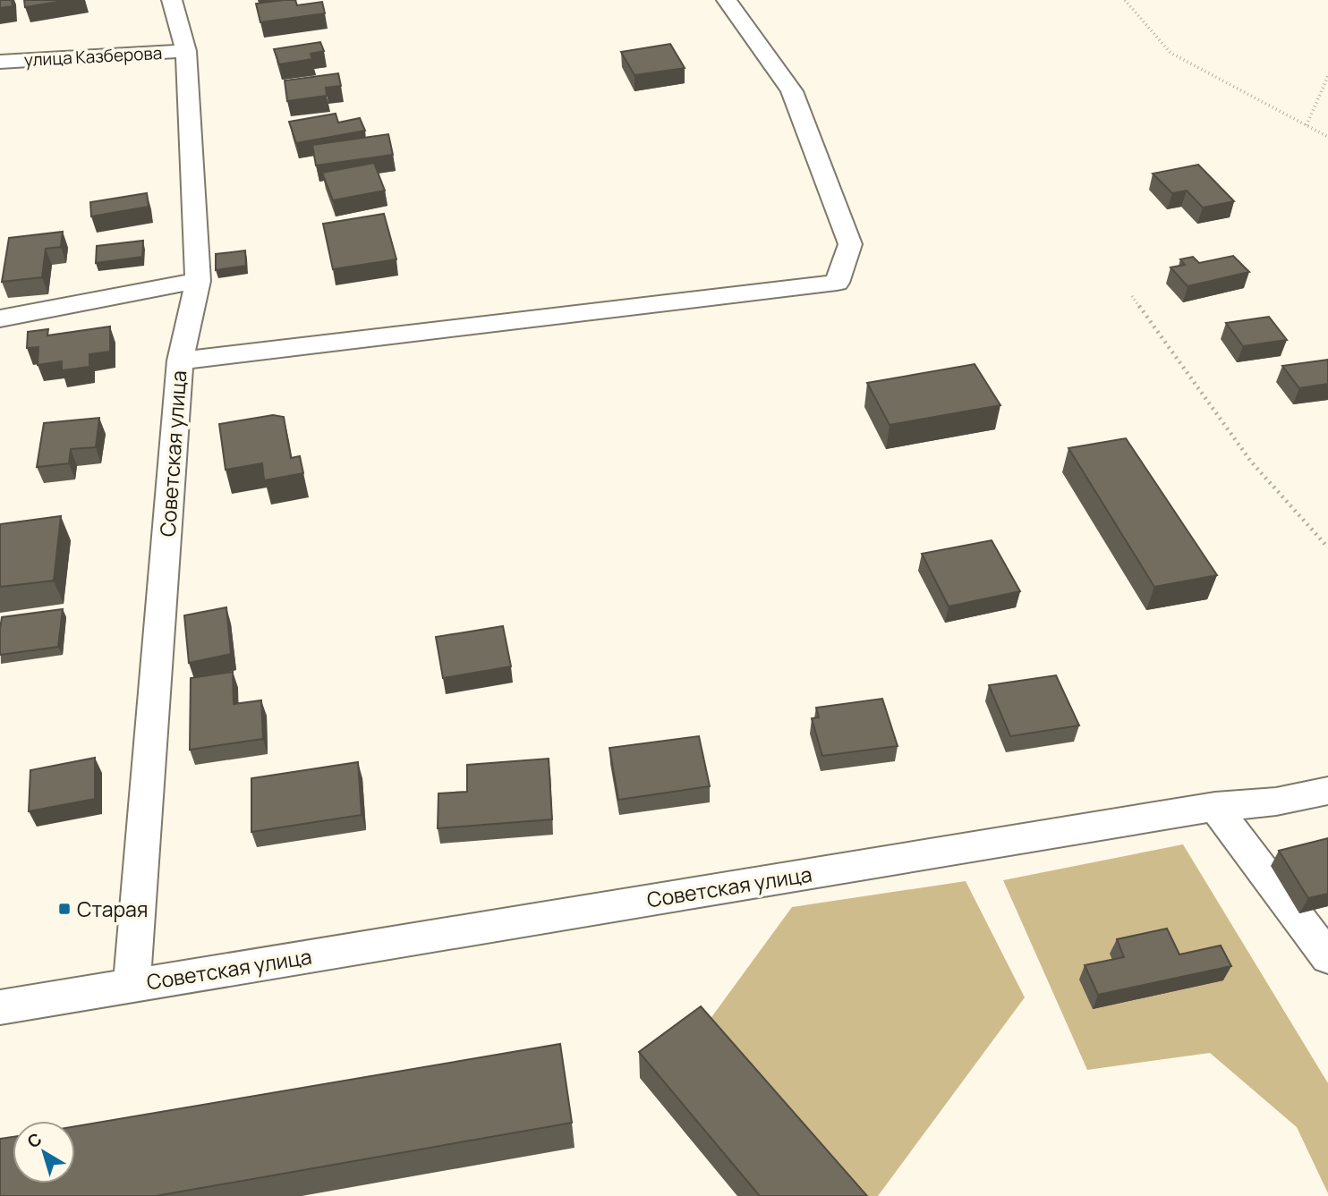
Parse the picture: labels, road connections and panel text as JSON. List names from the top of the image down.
{
  "streets": {
    "street": ["улица Казберова", "Советская улица"]
  },
  "crossings": [
    ["улица Казберова", "Советская улица"]
  ],
  "places": {
    "transit": ["Старая"]
  },
  "north": "top left"
}
